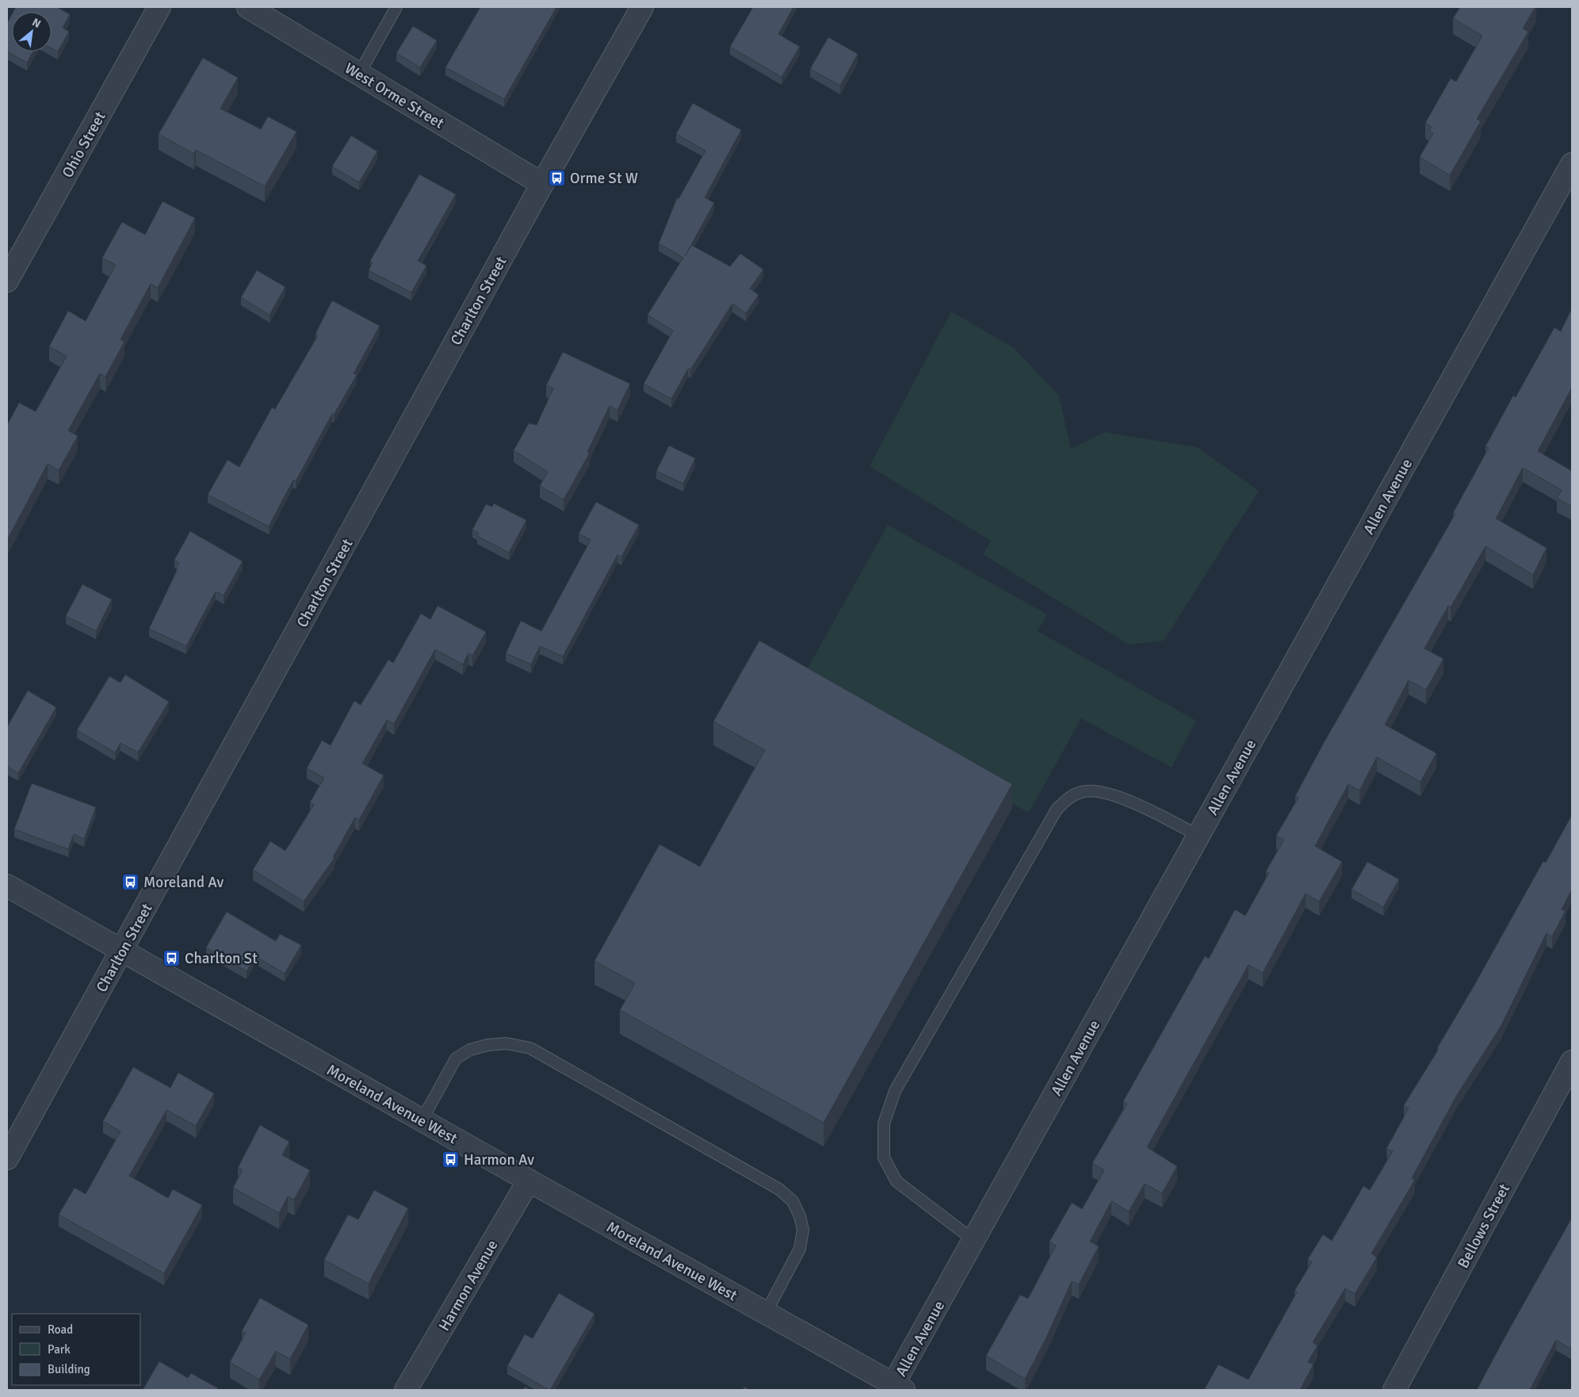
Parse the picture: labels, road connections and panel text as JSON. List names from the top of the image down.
{
  "streets": {
    "street": [
      "West Orme Street",
      "Ohio Street",
      "Charlton Street",
      "Allen Avenue",
      "Moreland Avenue West",
      "Bellows Street",
      "Harmon Avenue"
    ]
  },
  "crossings": [
    ["West Orme Street", "Charlton Street"],
    ["Charlton Street", "Moreland Avenue West"],
    ["Allen Avenue", "Moreland Avenue West"],
    ["Moreland Avenue West", "Harmon Avenue"]
  ],
  "places": {
    "bus stop": [
      "Orme St W",
      "Moreland Av",
      "Charlton St",
      "Harmon Av"
    ]
  },
  "legend": ["Road", "Park", "Building"],
  "north": "top right"
}
